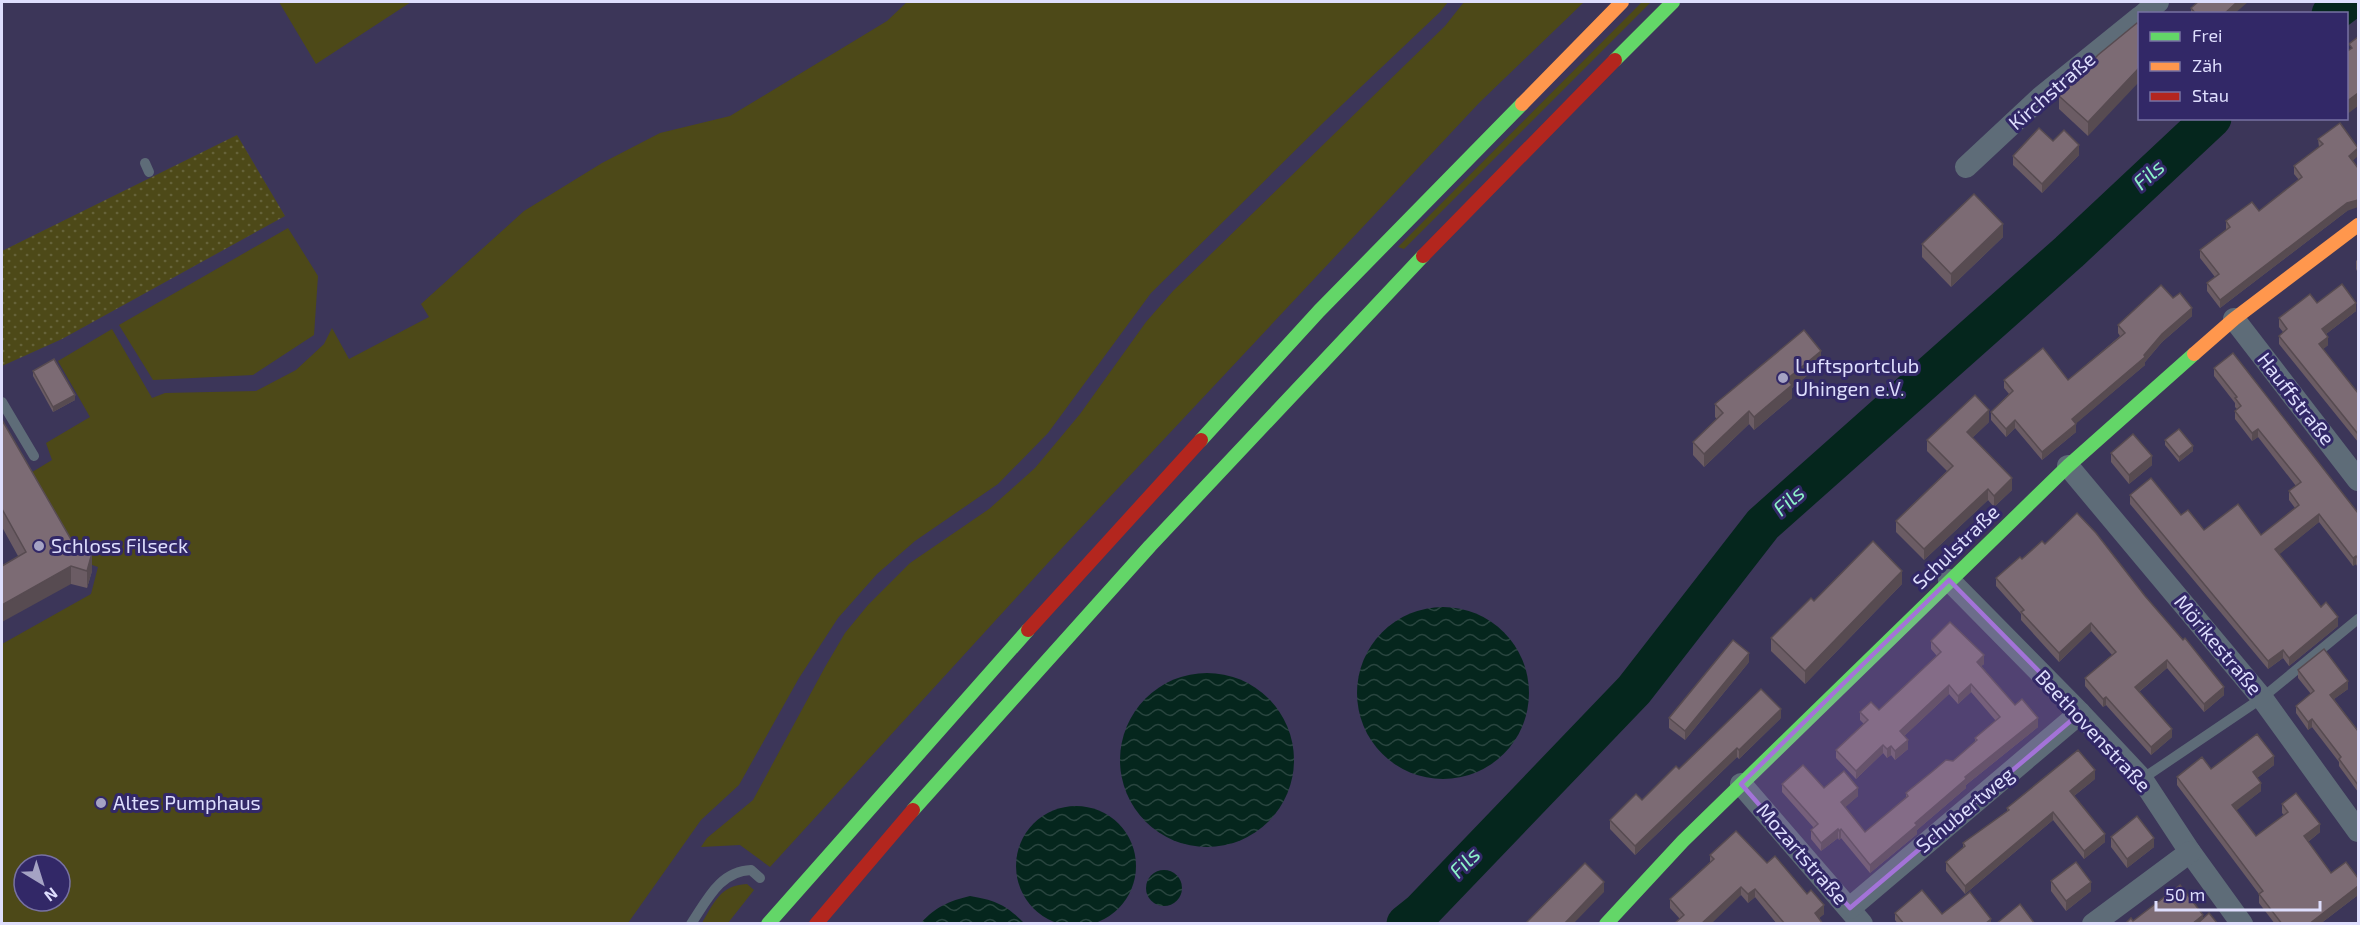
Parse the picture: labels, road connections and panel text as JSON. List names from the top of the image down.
{
  "streets": {
    "main road": ["Schulstraße"],
    "street": [
      "Kirchstraße",
      "Hauffstraße",
      "Mörikestraße",
      "Beethovenstraße",
      "Schubertweg",
      "Mozartstraße"
    ]
  },
  "crossings": [
    ["Hauffstraße", "Schulstraße"],
    ["Schulstraße", "Mörikestraße"],
    ["Schulstraße", "Beethovenstraße"],
    ["Schulstraße", "Mozartstraße"],
    ["Beethovenstraße", "Schubertweg"],
    ["Schubertweg", "Mozartstraße"]
  ],
  "water": ["Fils"],
  "places": ["Luftsportclub Uhingen e.V.", "Schloss Filseck", "Altes Pumphaus"],
  "legend": ["Frei", "Zäh", "Stau"],
  "scale_bar": "50 m",
  "north": "bottom right"
}
